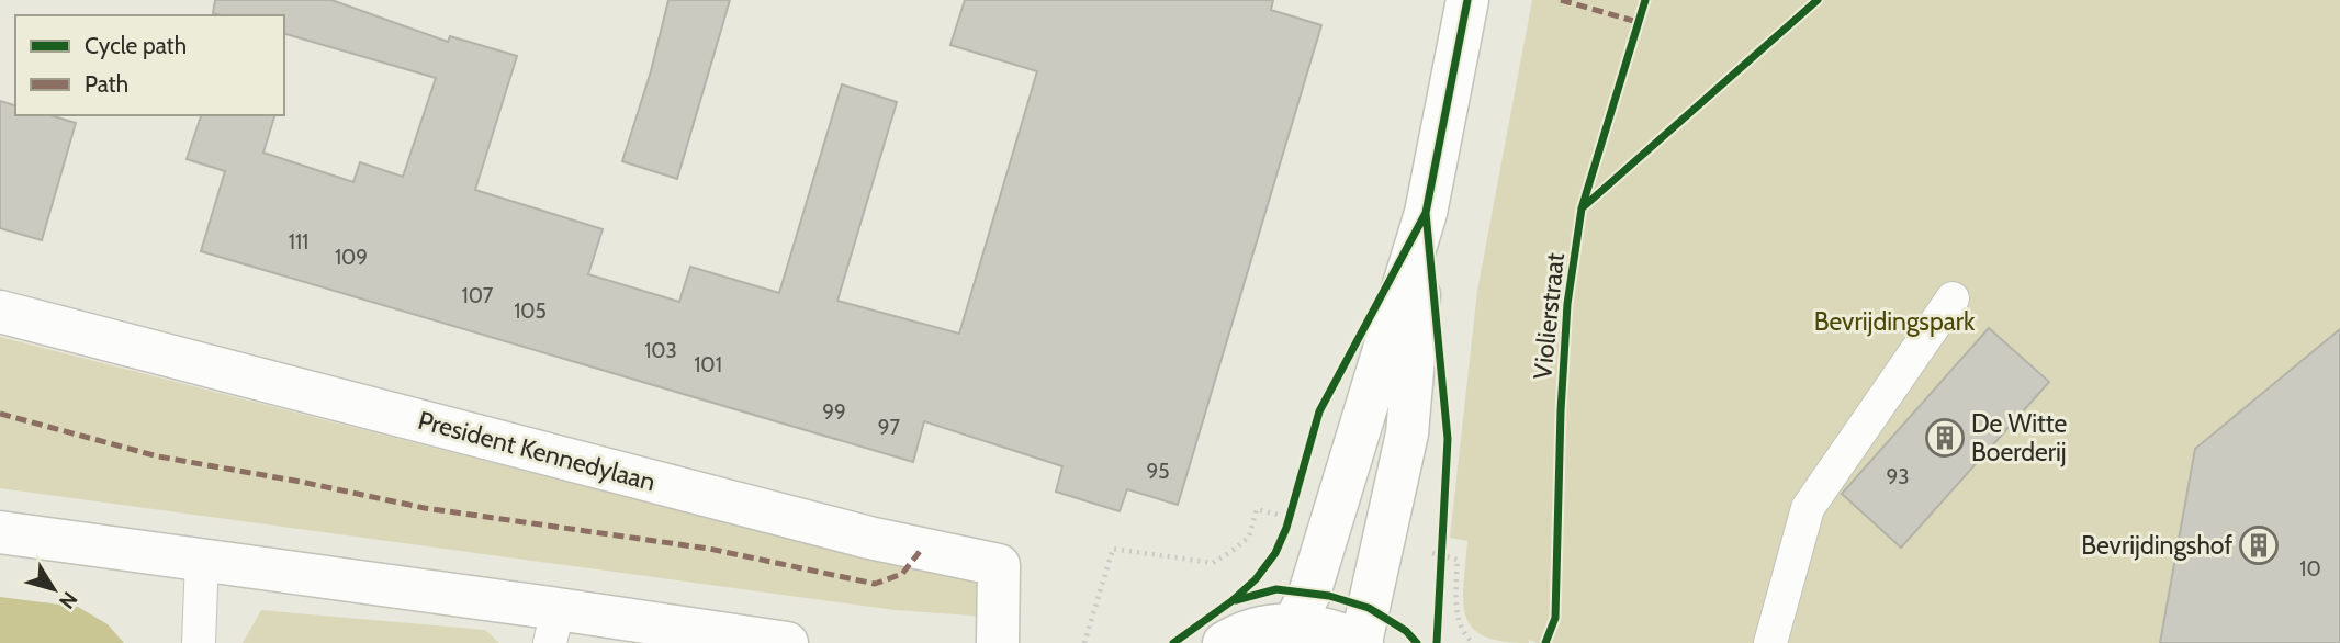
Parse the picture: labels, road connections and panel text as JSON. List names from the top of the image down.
{
  "streets": {
    "street": ["President Kennedylaan"],
    "cycle path": ["Violierstraat"]
  },
  "parks": ["Bevrijdingspark"],
  "places": {
    "building": ["De Witte Boerderij", "Bevrijdingshof"]
  },
  "house_numbers": [
    "111",
    "109",
    "107",
    "105",
    "103",
    "101",
    "99",
    "97",
    "95",
    "93",
    "10"
  ],
  "legend": ["Cycle path", "Path"],
  "north": "bottom right"
}
